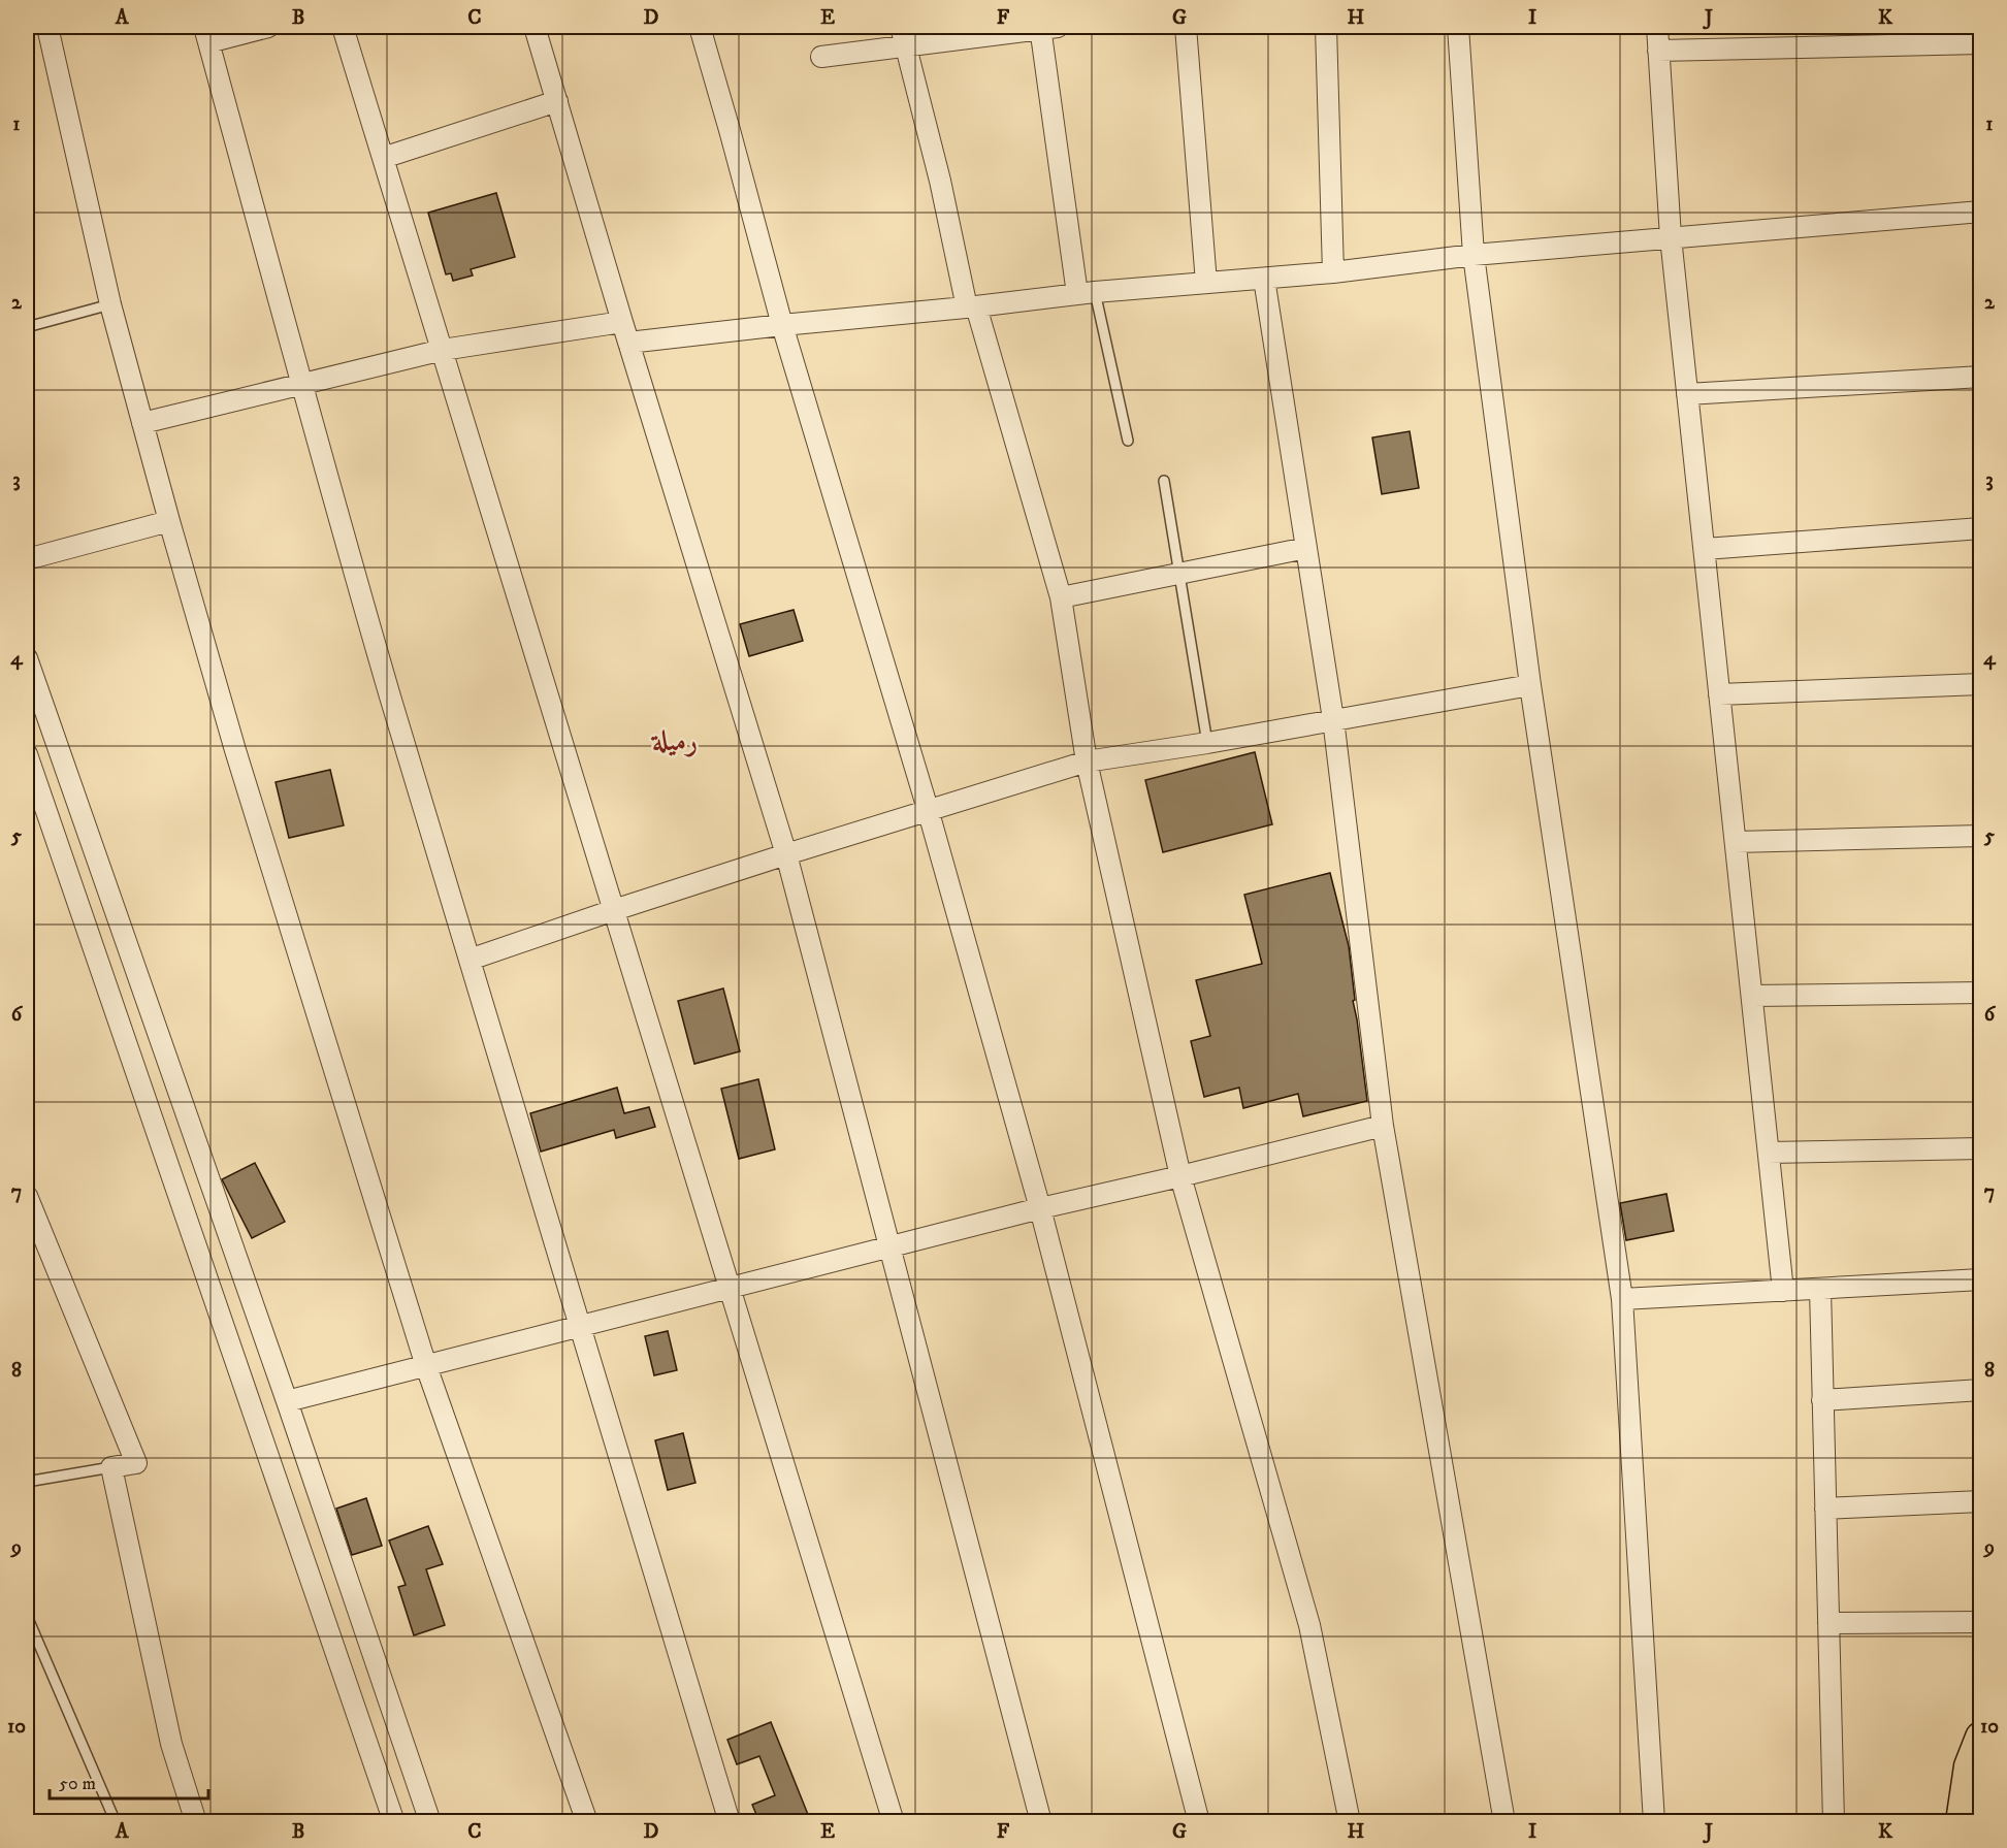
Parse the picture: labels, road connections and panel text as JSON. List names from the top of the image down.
{
  "districts": ["رميلة"],
  "scale_bar": "50 m",
  "grid": {
    "columns": [
      "A",
      "B",
      "C",
      "D",
      "E",
      "F",
      "G",
      "H",
      "I",
      "J",
      "K"
    ],
    "rows": [
      "1",
      "2",
      "3",
      "4",
      "5",
      "6",
      "7",
      "8",
      "9",
      "10"
    ]
  }
}
